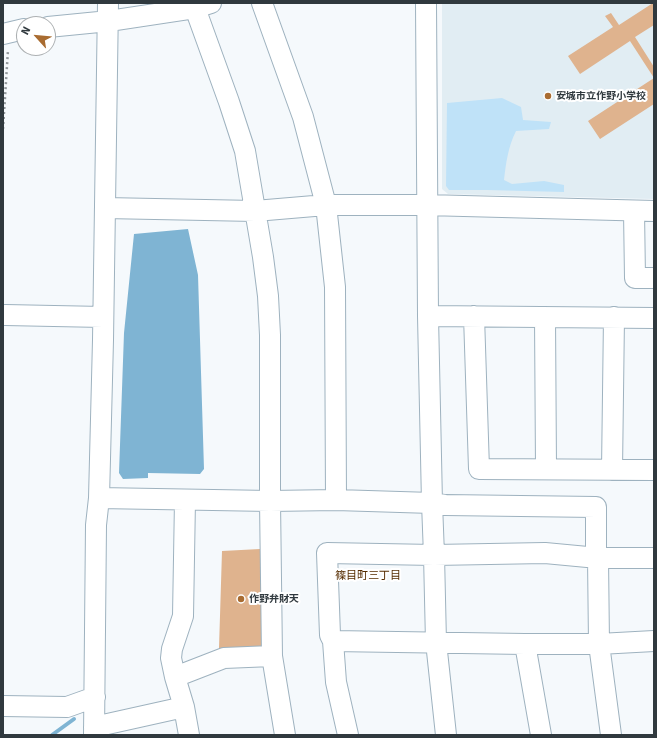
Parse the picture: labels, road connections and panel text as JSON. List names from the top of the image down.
{
  "districts": ["篠目町三丁目"],
  "places": ["安城市立作野小学校", "作野弁財天"],
  "north": "top left"
}
